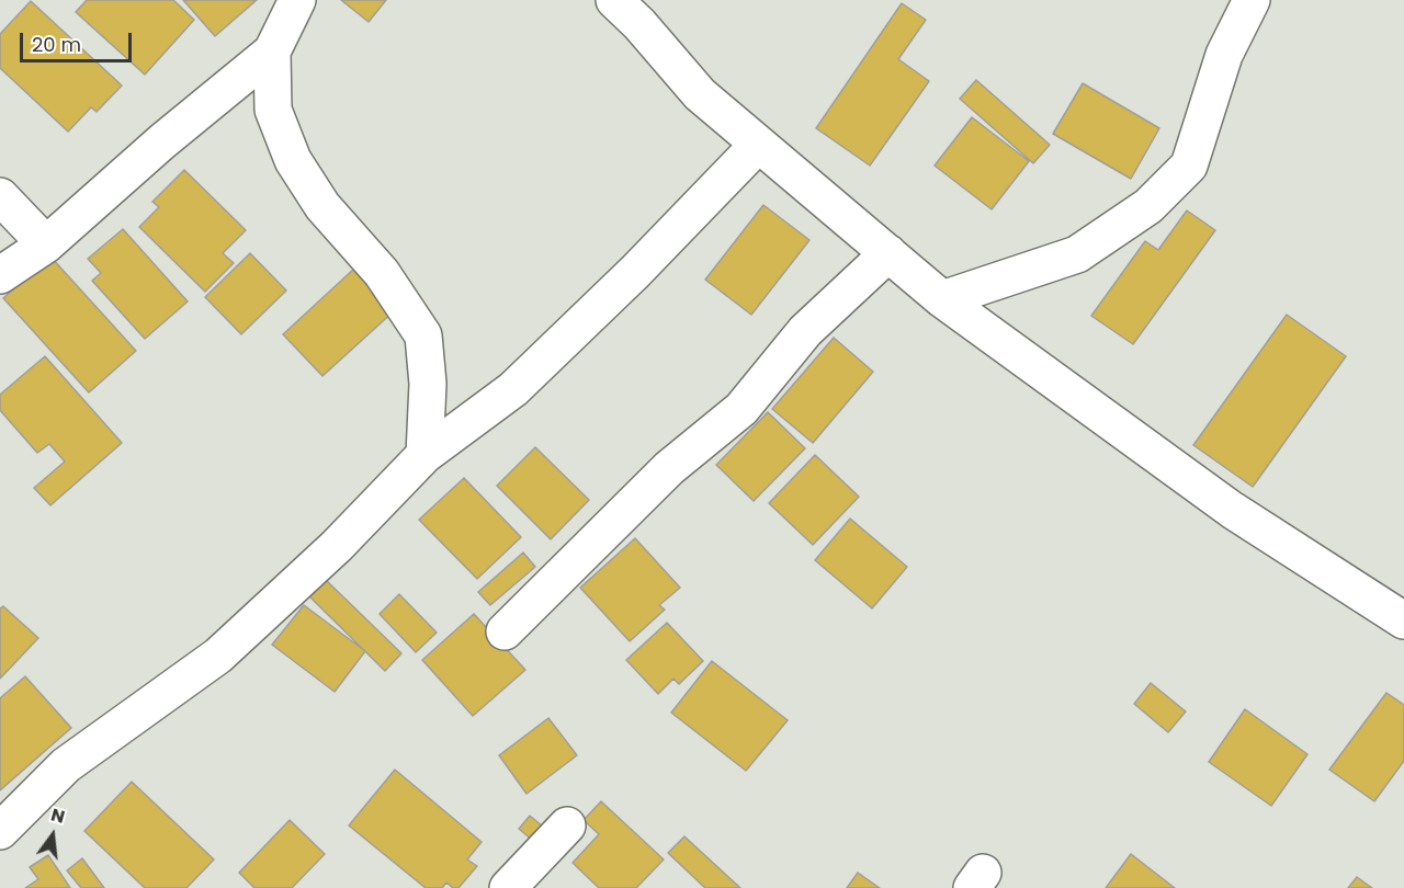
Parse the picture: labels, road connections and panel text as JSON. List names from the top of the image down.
{
  "scale_bar": "20 m",
  "north": "top"
}
